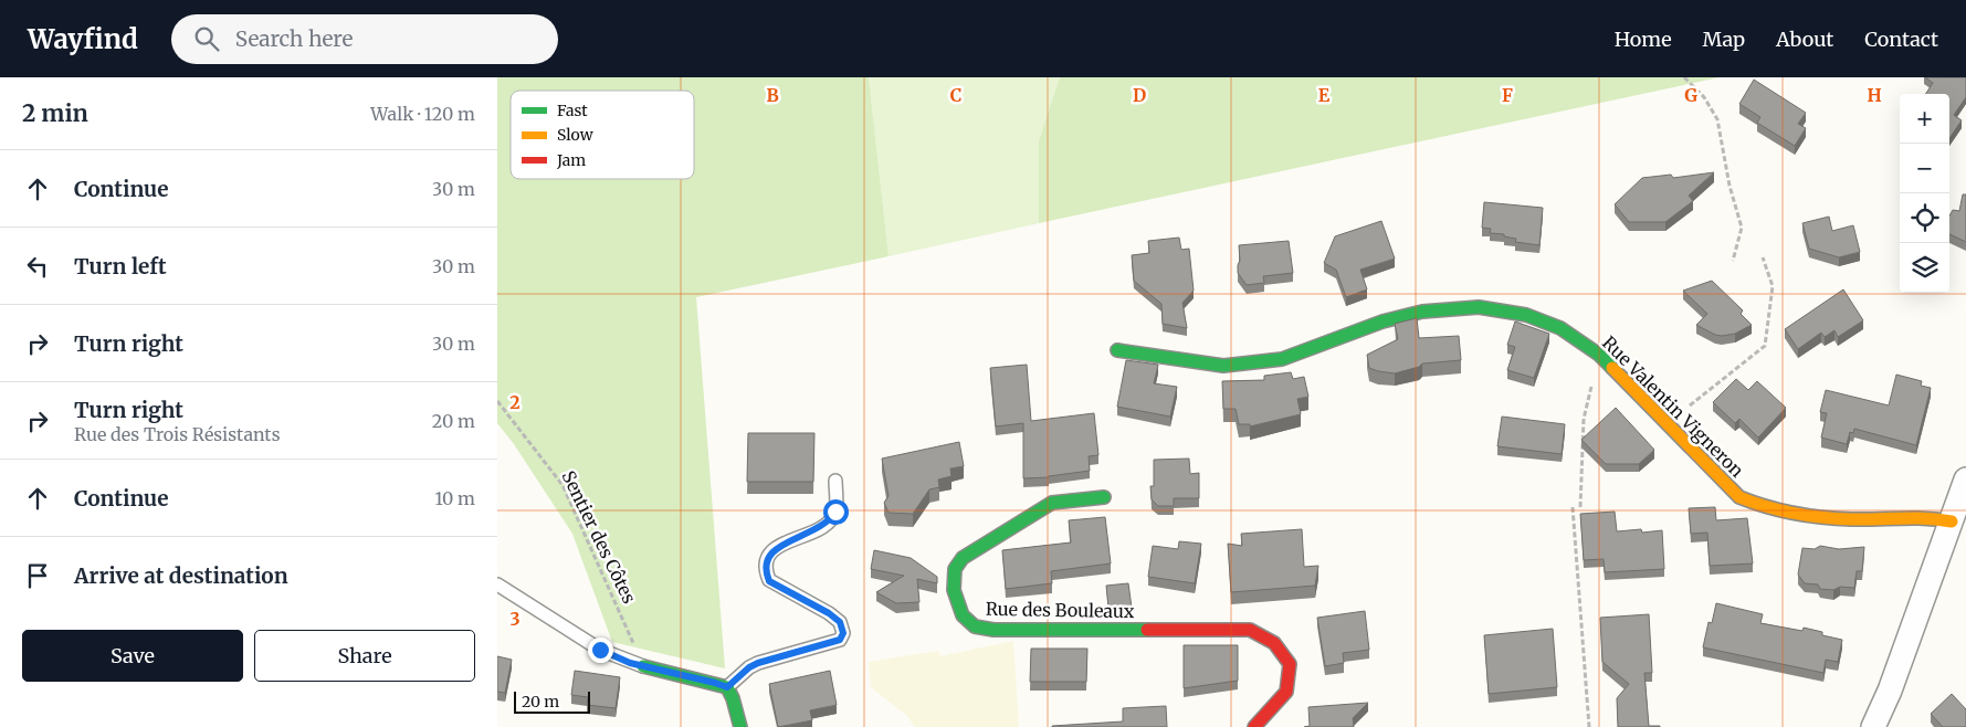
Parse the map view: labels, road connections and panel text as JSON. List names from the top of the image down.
{
  "streets": {
    "street": ["Rue Valentin Vigneron", "Rue des Bouleaux"],
    "path": ["Sentier des Côtes"]
  },
  "legend": ["Fast", "Slow", "Jam"],
  "scale_bar": "20 m",
  "page": {
    "header": "Wayfind",
    "search": "Search here",
    "nav": [
      "Home",
      "Map",
      "About",
      "Contact"
    ],
    "heading": ["2 min", "Walk · 120 m"],
    "map_buttons": ["+", "−"],
    "list": [
      ["Continue", "30 m"],
      ["Turn left", "30 m"],
      ["Turn right", "30 m"],
      ["Turn right", "Rue des Trois Résistants", "20 m"],
      ["Continue", "10 m"],
      "Arrive at destination"
    ],
    "buttons": ["Save", "Share"],
    "scale": "20 m"
  },
  "grid": {
    "columns": [
      "B",
      "C",
      "D",
      "E",
      "F",
      "G",
      "H"
    ],
    "rows": ["2", "3"]
  }
}
